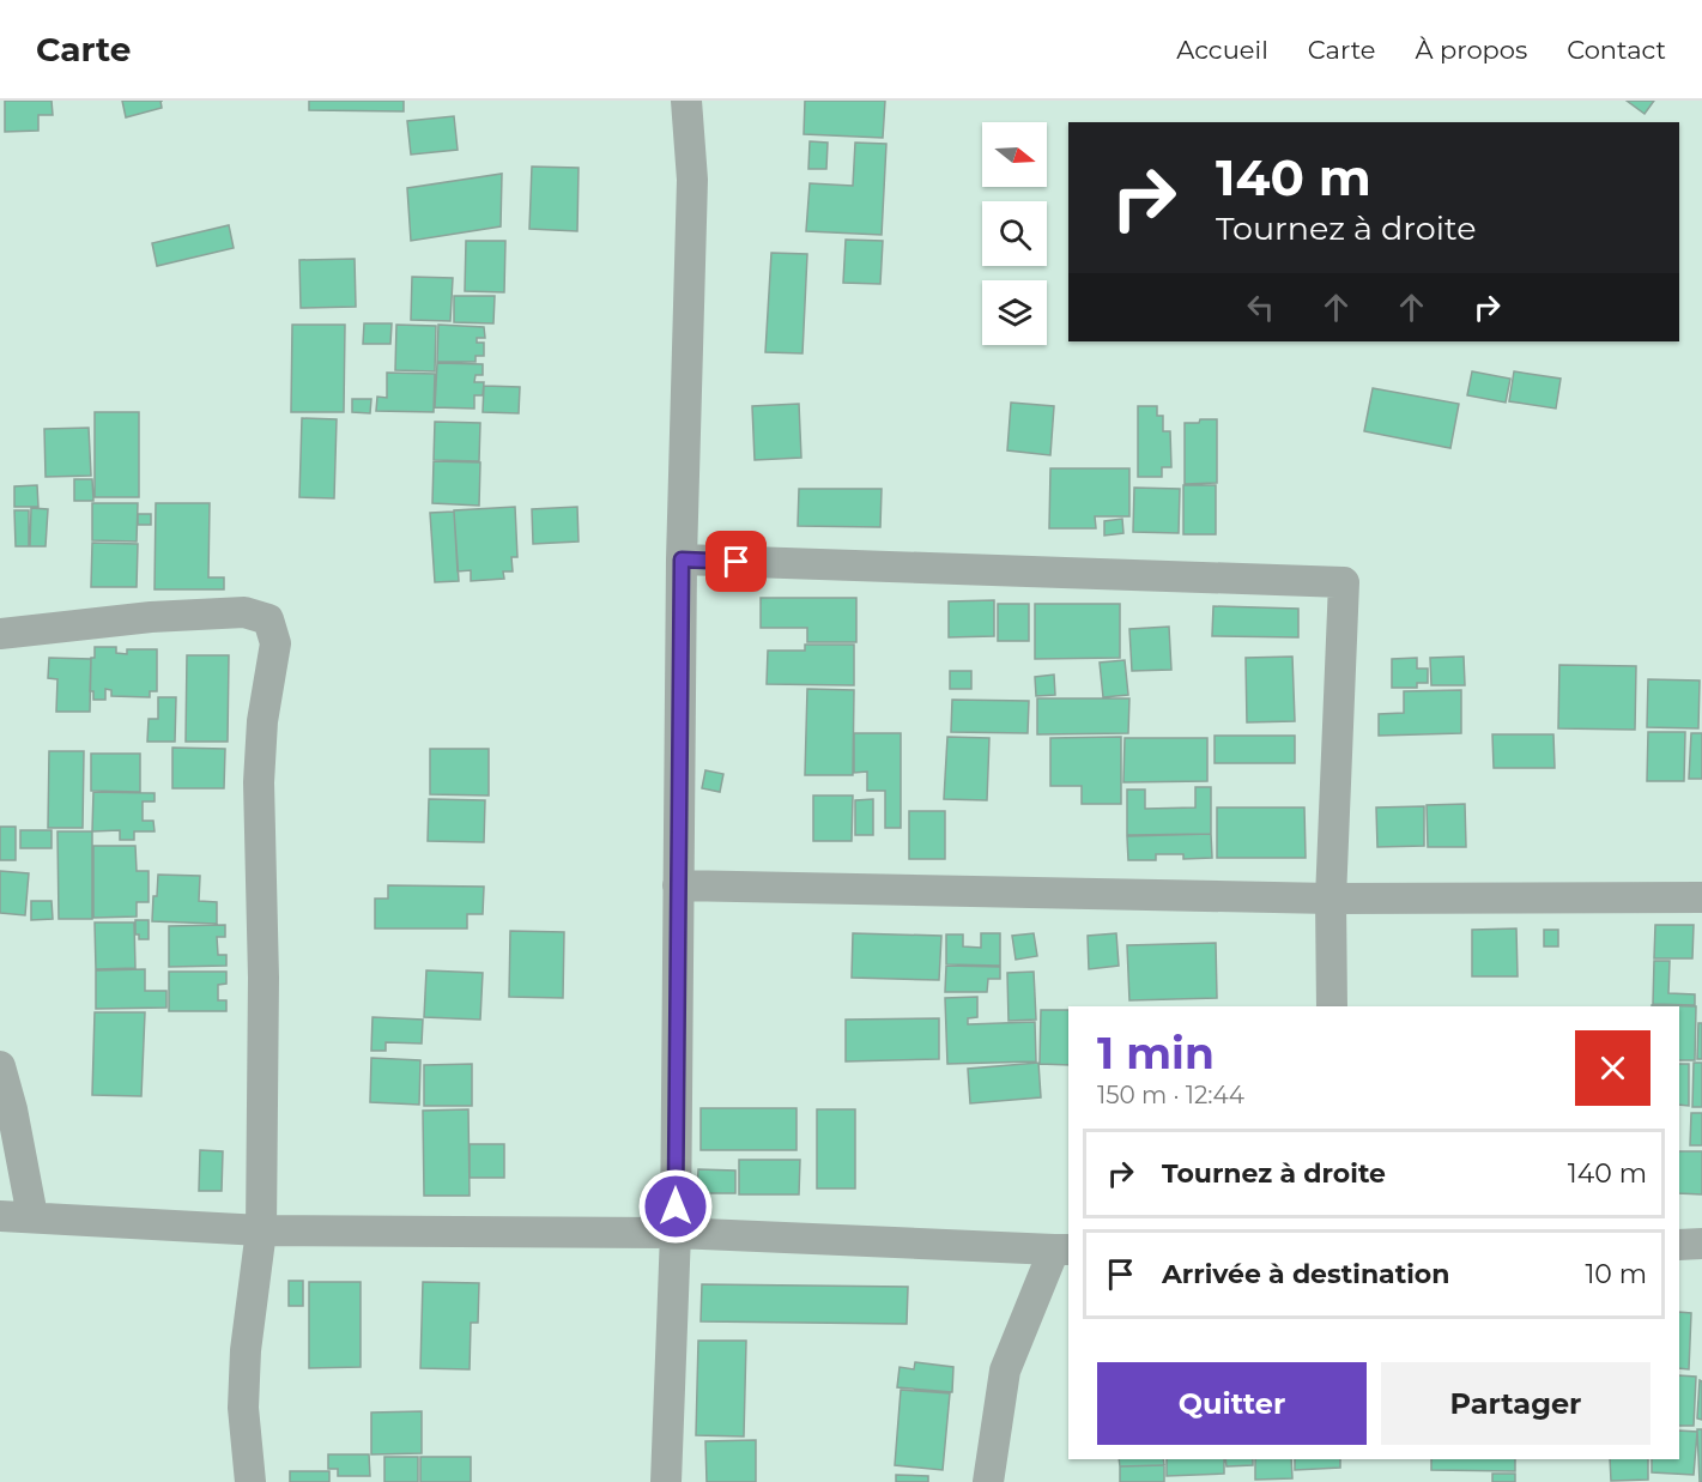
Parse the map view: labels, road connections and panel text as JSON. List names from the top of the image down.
{
  "north": "right",
  "page": {
    "header": "Carte",
    "nav": [
      "Accueil",
      "Carte",
      "À propos",
      "Contact"
    ],
    "turn": ["140 m", "Tournez à droite"],
    "heading": ["1 min", "150 m · 12:44"],
    "list": [
      {
        "name": "Tournez à droite",
        "value": "140 m"
      },
      {
        "name": "Arrivée à destination",
        "value": "10 m"
      }
    ],
    "buttons": ["Quitter", "Partager"]
  }
}
